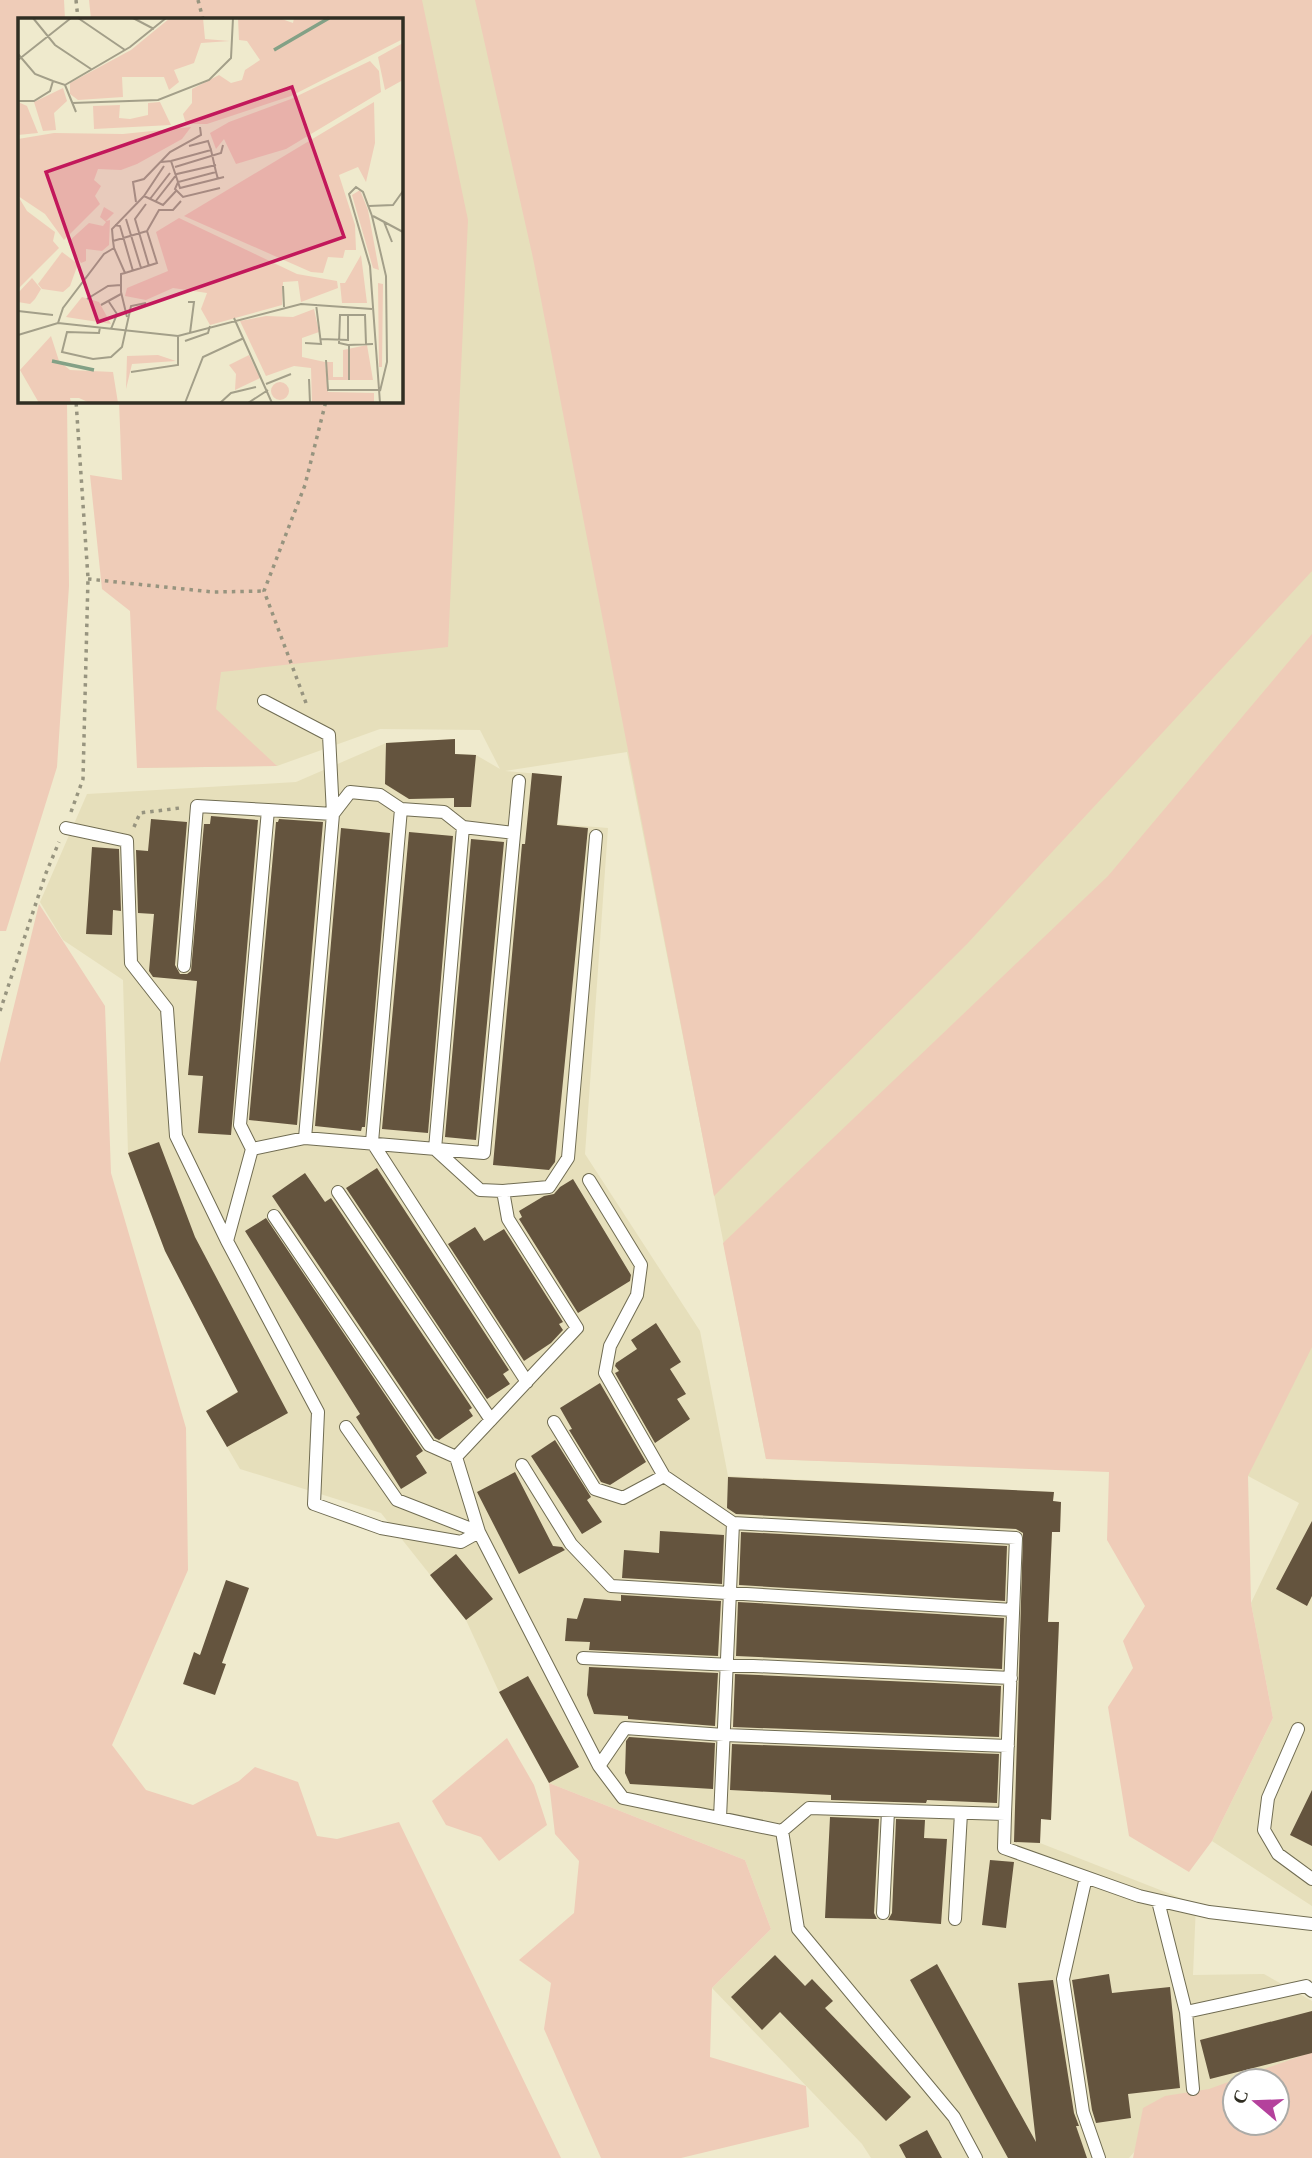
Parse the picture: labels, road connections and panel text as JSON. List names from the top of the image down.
{
  "north": "left"
}
